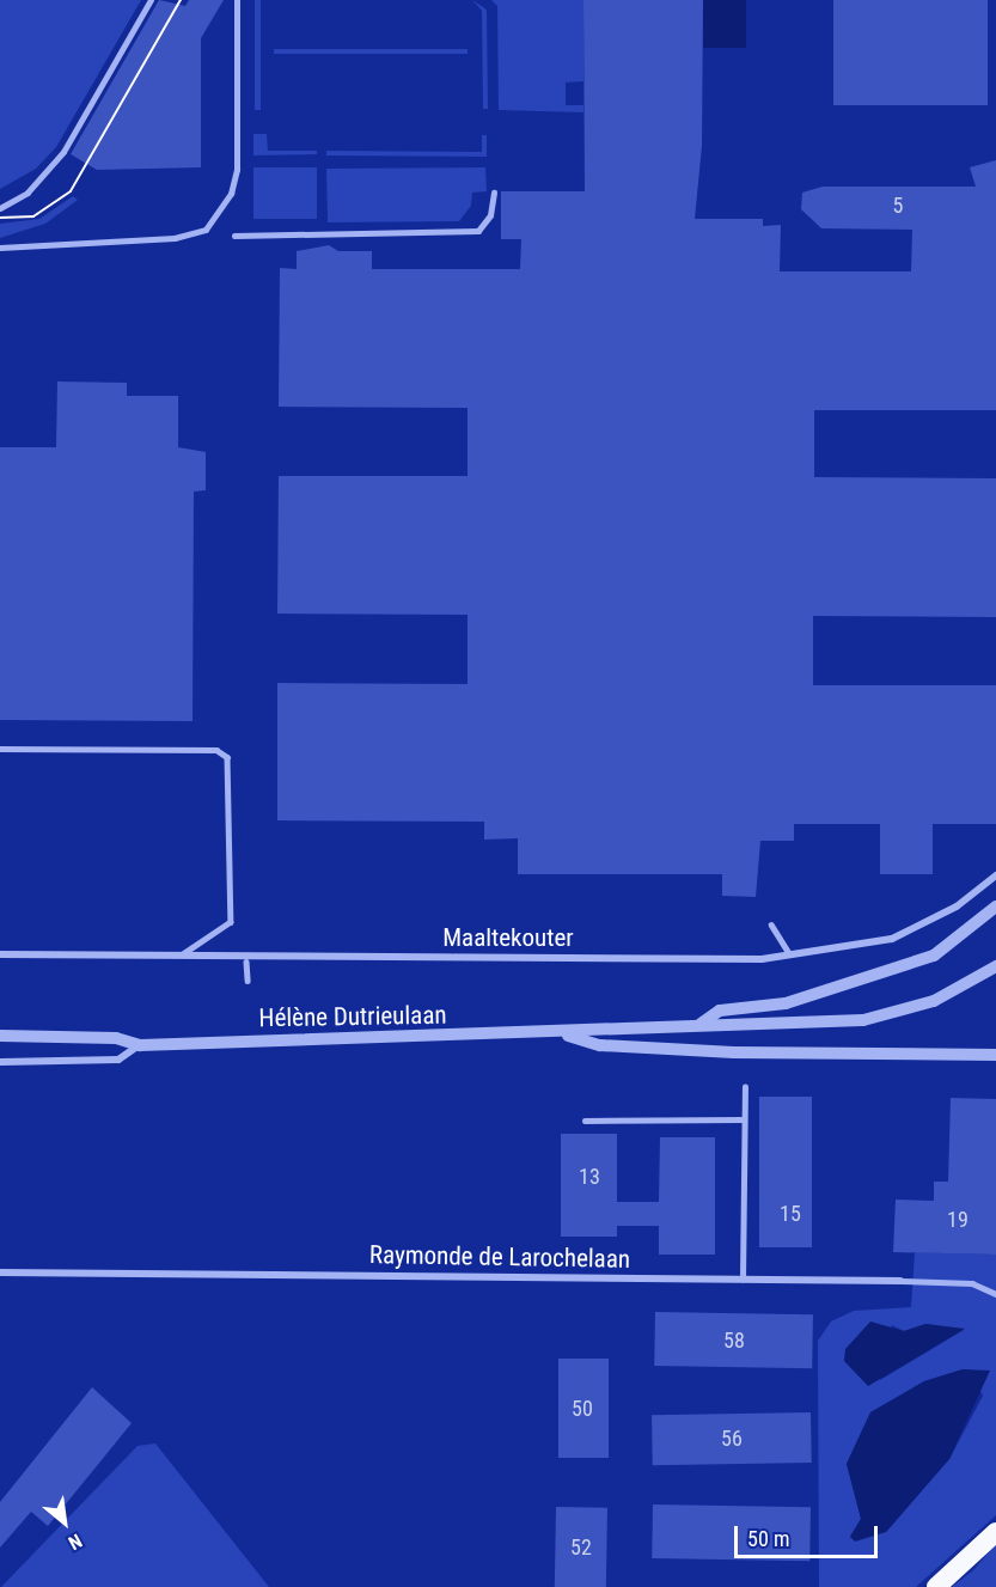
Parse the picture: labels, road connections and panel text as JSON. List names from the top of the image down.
{
  "streets": {
    "street": ["Maaltekouter", "Hélène Dutrieulaan", "Raymonde de Larochelaan"]
  },
  "house_numbers": [
    "5",
    "13",
    "15",
    "19",
    "58",
    "50",
    "56",
    "52"
  ],
  "scale_bar": "50 m",
  "north": "bottom right"
}
